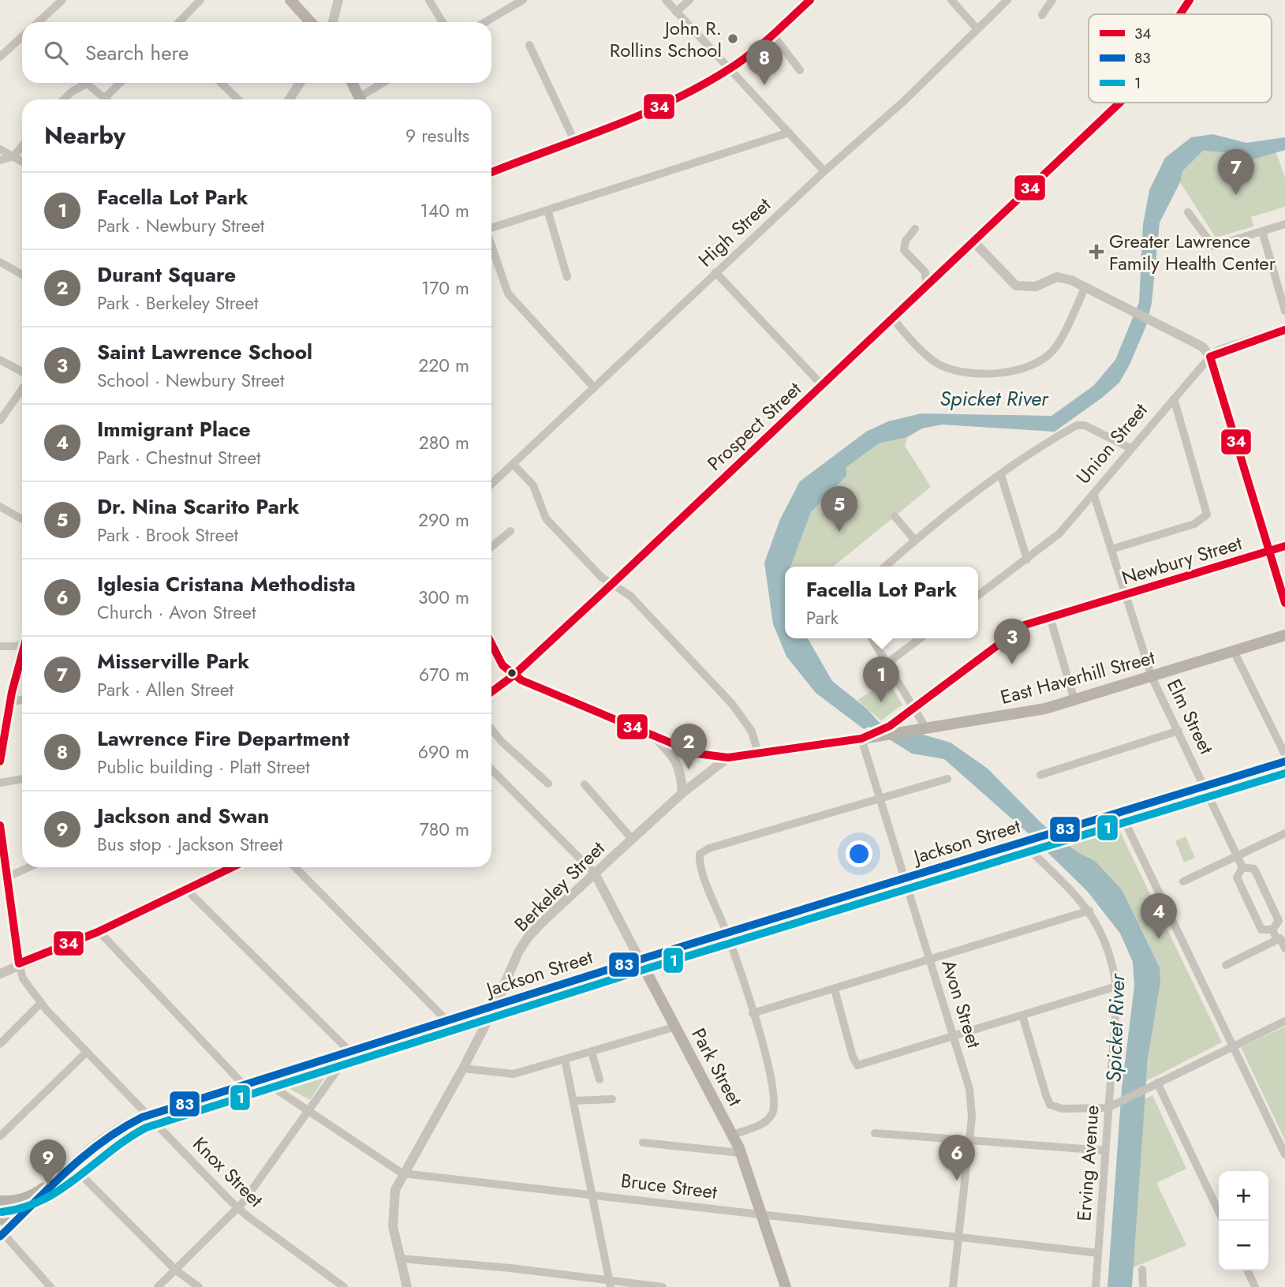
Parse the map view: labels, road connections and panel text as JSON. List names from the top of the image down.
{
  "streets": {
    "main road": [
      "Union Street",
      "East Haverhill Street",
      "Jackson Street",
      "Park Street"
    ],
    "street": [
      "High Street",
      "Prospect Street",
      "Newbury Street",
      "Elm Street",
      "Berkeley Street",
      "Avon Street",
      "Erving Avenue",
      "Knox Street",
      "Bruce Street"
    ]
  },
  "crossings": [
    ["Prospect Street", "East Haverhill Street"],
    ["Union Street", "Elm Street"],
    ["Newbury Street", "East Haverhill Street"],
    ["Newbury Street", "Elm Street"],
    ["Newbury Street", "Avon Street"],
    ["East Haverhill Street", "Elm Street"],
    ["East Haverhill Street", "Berkeley Street"],
    ["East Haverhill Street", "Avon Street"],
    ["Elm Street", "Jackson Street"],
    ["Jackson Street", "Berkeley Street"],
    ["Jackson Street", "Avon Street"],
    ["Jackson Street", "Park Street"],
    ["Jackson Street", "Erving Avenue"],
    ["Jackson Street", "Knox Street"],
    ["Jackson Street", "Bruce Street"],
    ["Berkeley Street", "Park Street"],
    ["Berkeley Street", "Bruce Street"],
    ["Avon Street", "Bruce Street"],
    ["Park Street", "Bruce Street"],
    ["Erving Avenue", "Bruce Street"]
  ],
  "water": ["Spicket River"],
  "places": {
    "other": ["John R. Rollins School"],
    "health": ["Greater Lawrence Family Health Center"]
  },
  "lines": ["transit line 34", "transit line 83", "transit line 1"],
  "legend": ["34", "83", "1"],
  "page": {
    "search": "Search here",
    "pins": [
      "8",
      "7",
      "5",
      "3",
      "1",
      "2",
      "4",
      "6",
      "9"
    ],
    "heading": ["Nearby", "9 results"],
    "list": [
      {
        "mark": "1",
        "name": "Facella Lot Park",
        "note": "Park · Newbury Street",
        "value": "140 m"
      },
      {
        "mark": "2",
        "name": "Durant Square",
        "note": "Park · Berkeley Street",
        "value": "170 m"
      },
      {
        "mark": "3",
        "name": "Saint Lawrence School",
        "note": "School · Newbury Street",
        "value": "220 m"
      },
      {
        "mark": "4",
        "name": "Immigrant Place",
        "note": "Park · Chestnut Street",
        "value": "280 m"
      },
      {
        "mark": "5",
        "name": "Dr. Nina Scarito Park",
        "note": "Park · Brook Street",
        "value": "290 m"
      },
      {
        "mark": "6",
        "name": "Iglesia Cristana Methodista",
        "note": "Church · Avon Street",
        "value": "300 m"
      },
      {
        "mark": "7",
        "name": "Misserville Park",
        "note": "Park · Allen Street",
        "value": "670 m"
      },
      {
        "mark": "8",
        "name": "Lawrence Fire Department",
        "note": "Public building · Platt Street",
        "value": "690 m"
      },
      {
        "mark": "9",
        "name": "Jackson and Swan",
        "note": "Bus stop · Jackson Street",
        "value": "780 m"
      }
    ],
    "popup": ["Facella Lot Park", "Park"],
    "map_buttons": ["+", "−"]
  }
}
